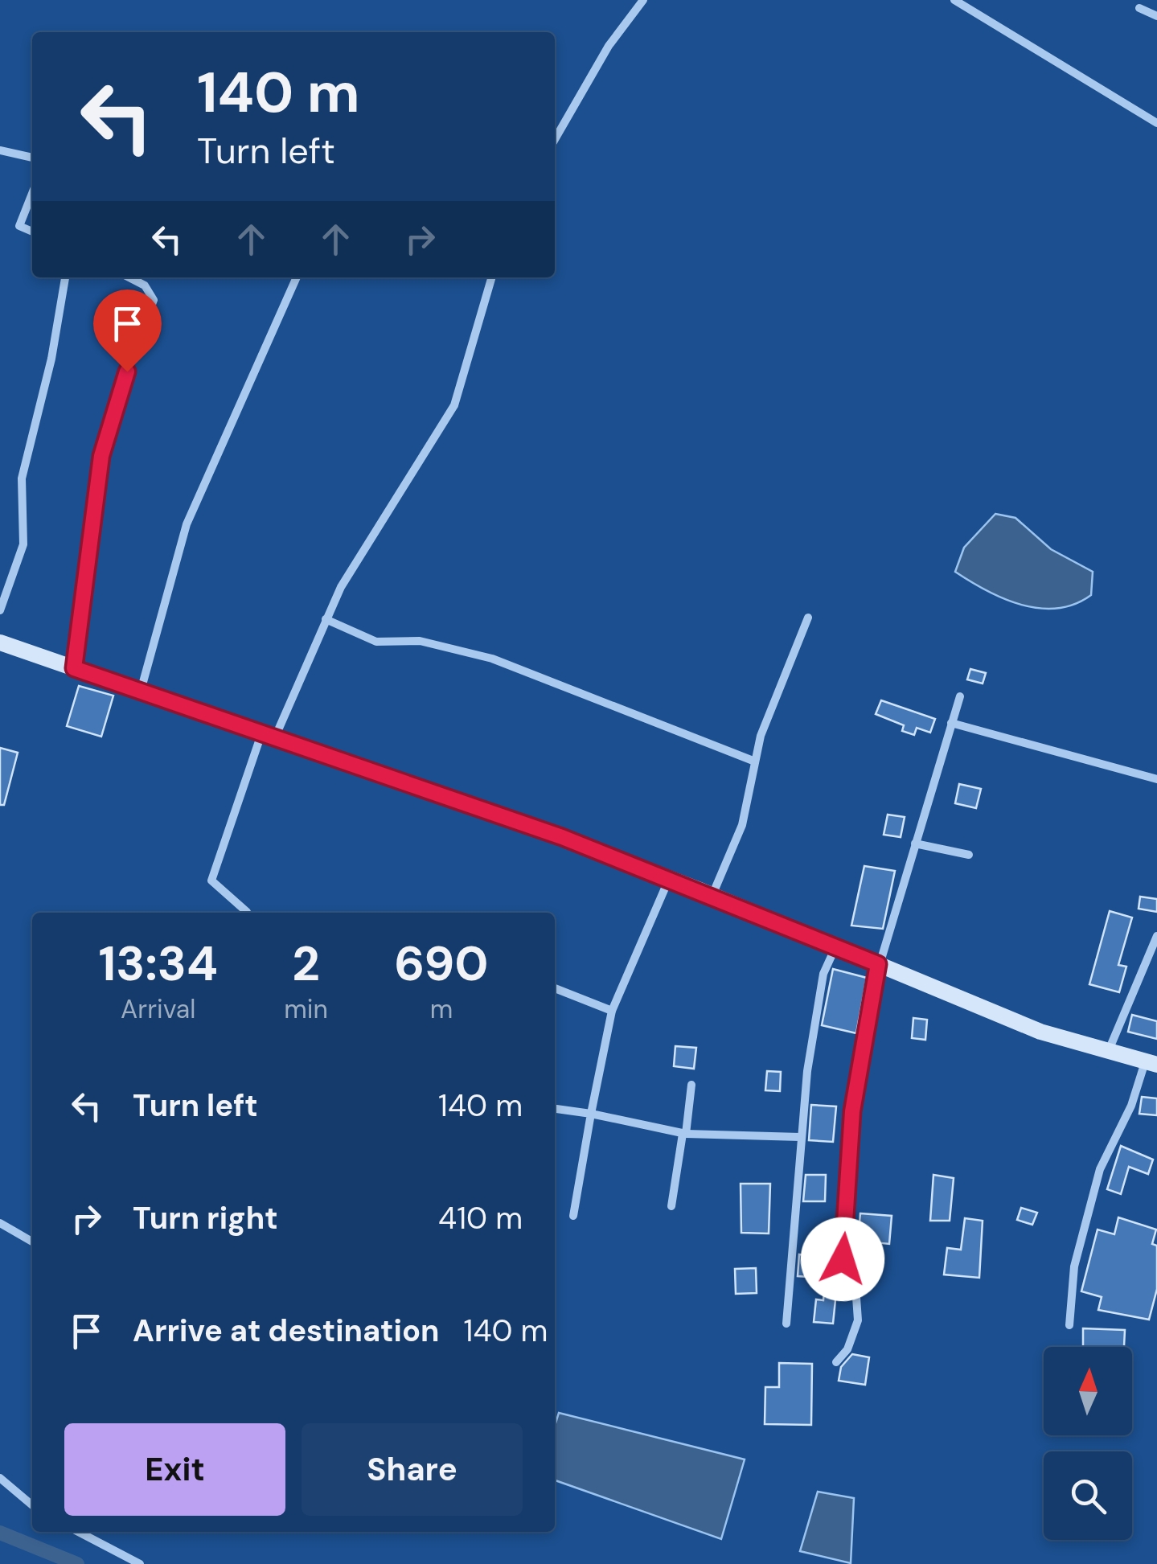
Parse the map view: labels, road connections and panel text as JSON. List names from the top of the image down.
{
  "north": "top",
  "page": {
    "turn": ["140 m", "Turn left"],
    "eta": [
      "13:34",
      "Arrival",
      "2",
      "min",
      "690",
      "m"
    ],
    "list": [
      {
        "name": "Turn left",
        "value": "140 m"
      },
      {
        "name": "Turn right",
        "value": "410 m"
      },
      {
        "name": "Arrive at destination",
        "value": "140 m"
      }
    ],
    "buttons": ["Exit", "Share"]
  }
}
